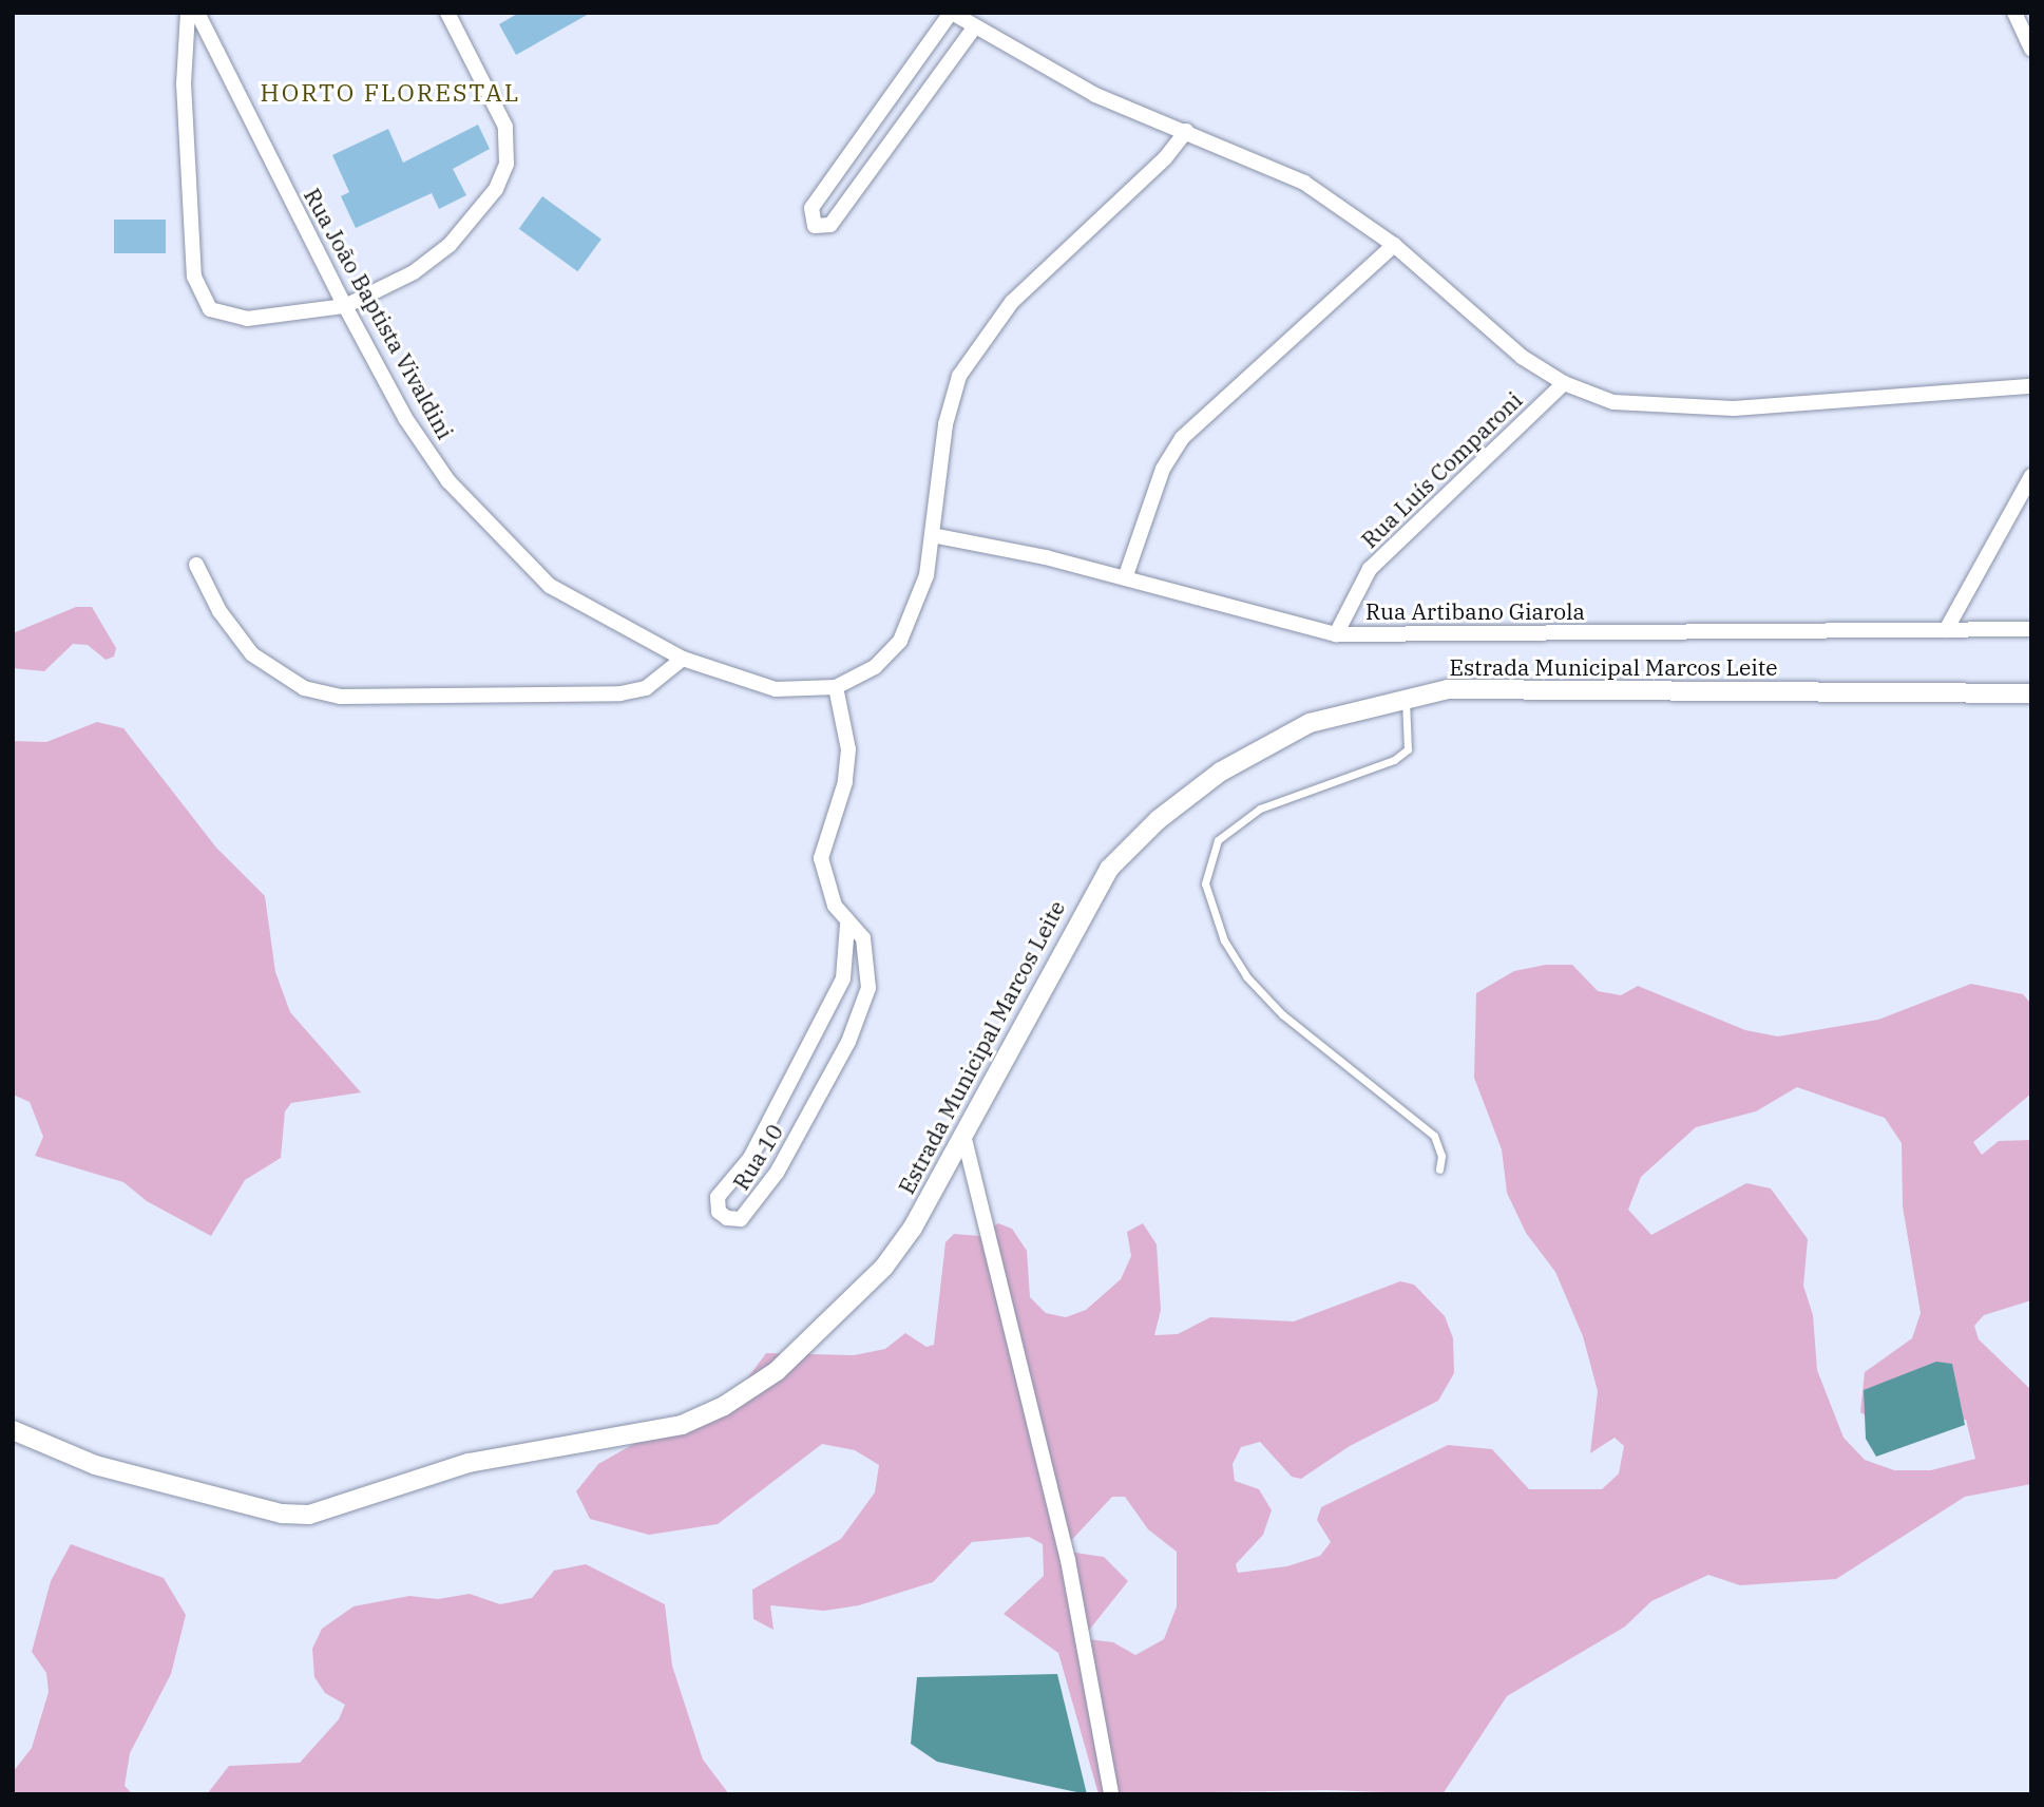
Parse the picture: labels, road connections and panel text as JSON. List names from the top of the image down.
{
  "streets": {
    "street": [
      "Rua João Baptista Vivaldini",
      "Rua Luís Comparoni",
      "Rua Artibano Giarola",
      "Estrada Municipal Marcos Leite",
      "Rua 10"
    ]
  },
  "crossings": [
    ["Rua João Baptista Vivaldini", "Rua Artibano Giarola"],
    ["Rua João Baptista Vivaldini", "Rua 10"],
    ["Rua Luís Comparoni", "Rua Artibano Giarola"]
  ],
  "districts": ["HORTO FLORESTAL"]
}
